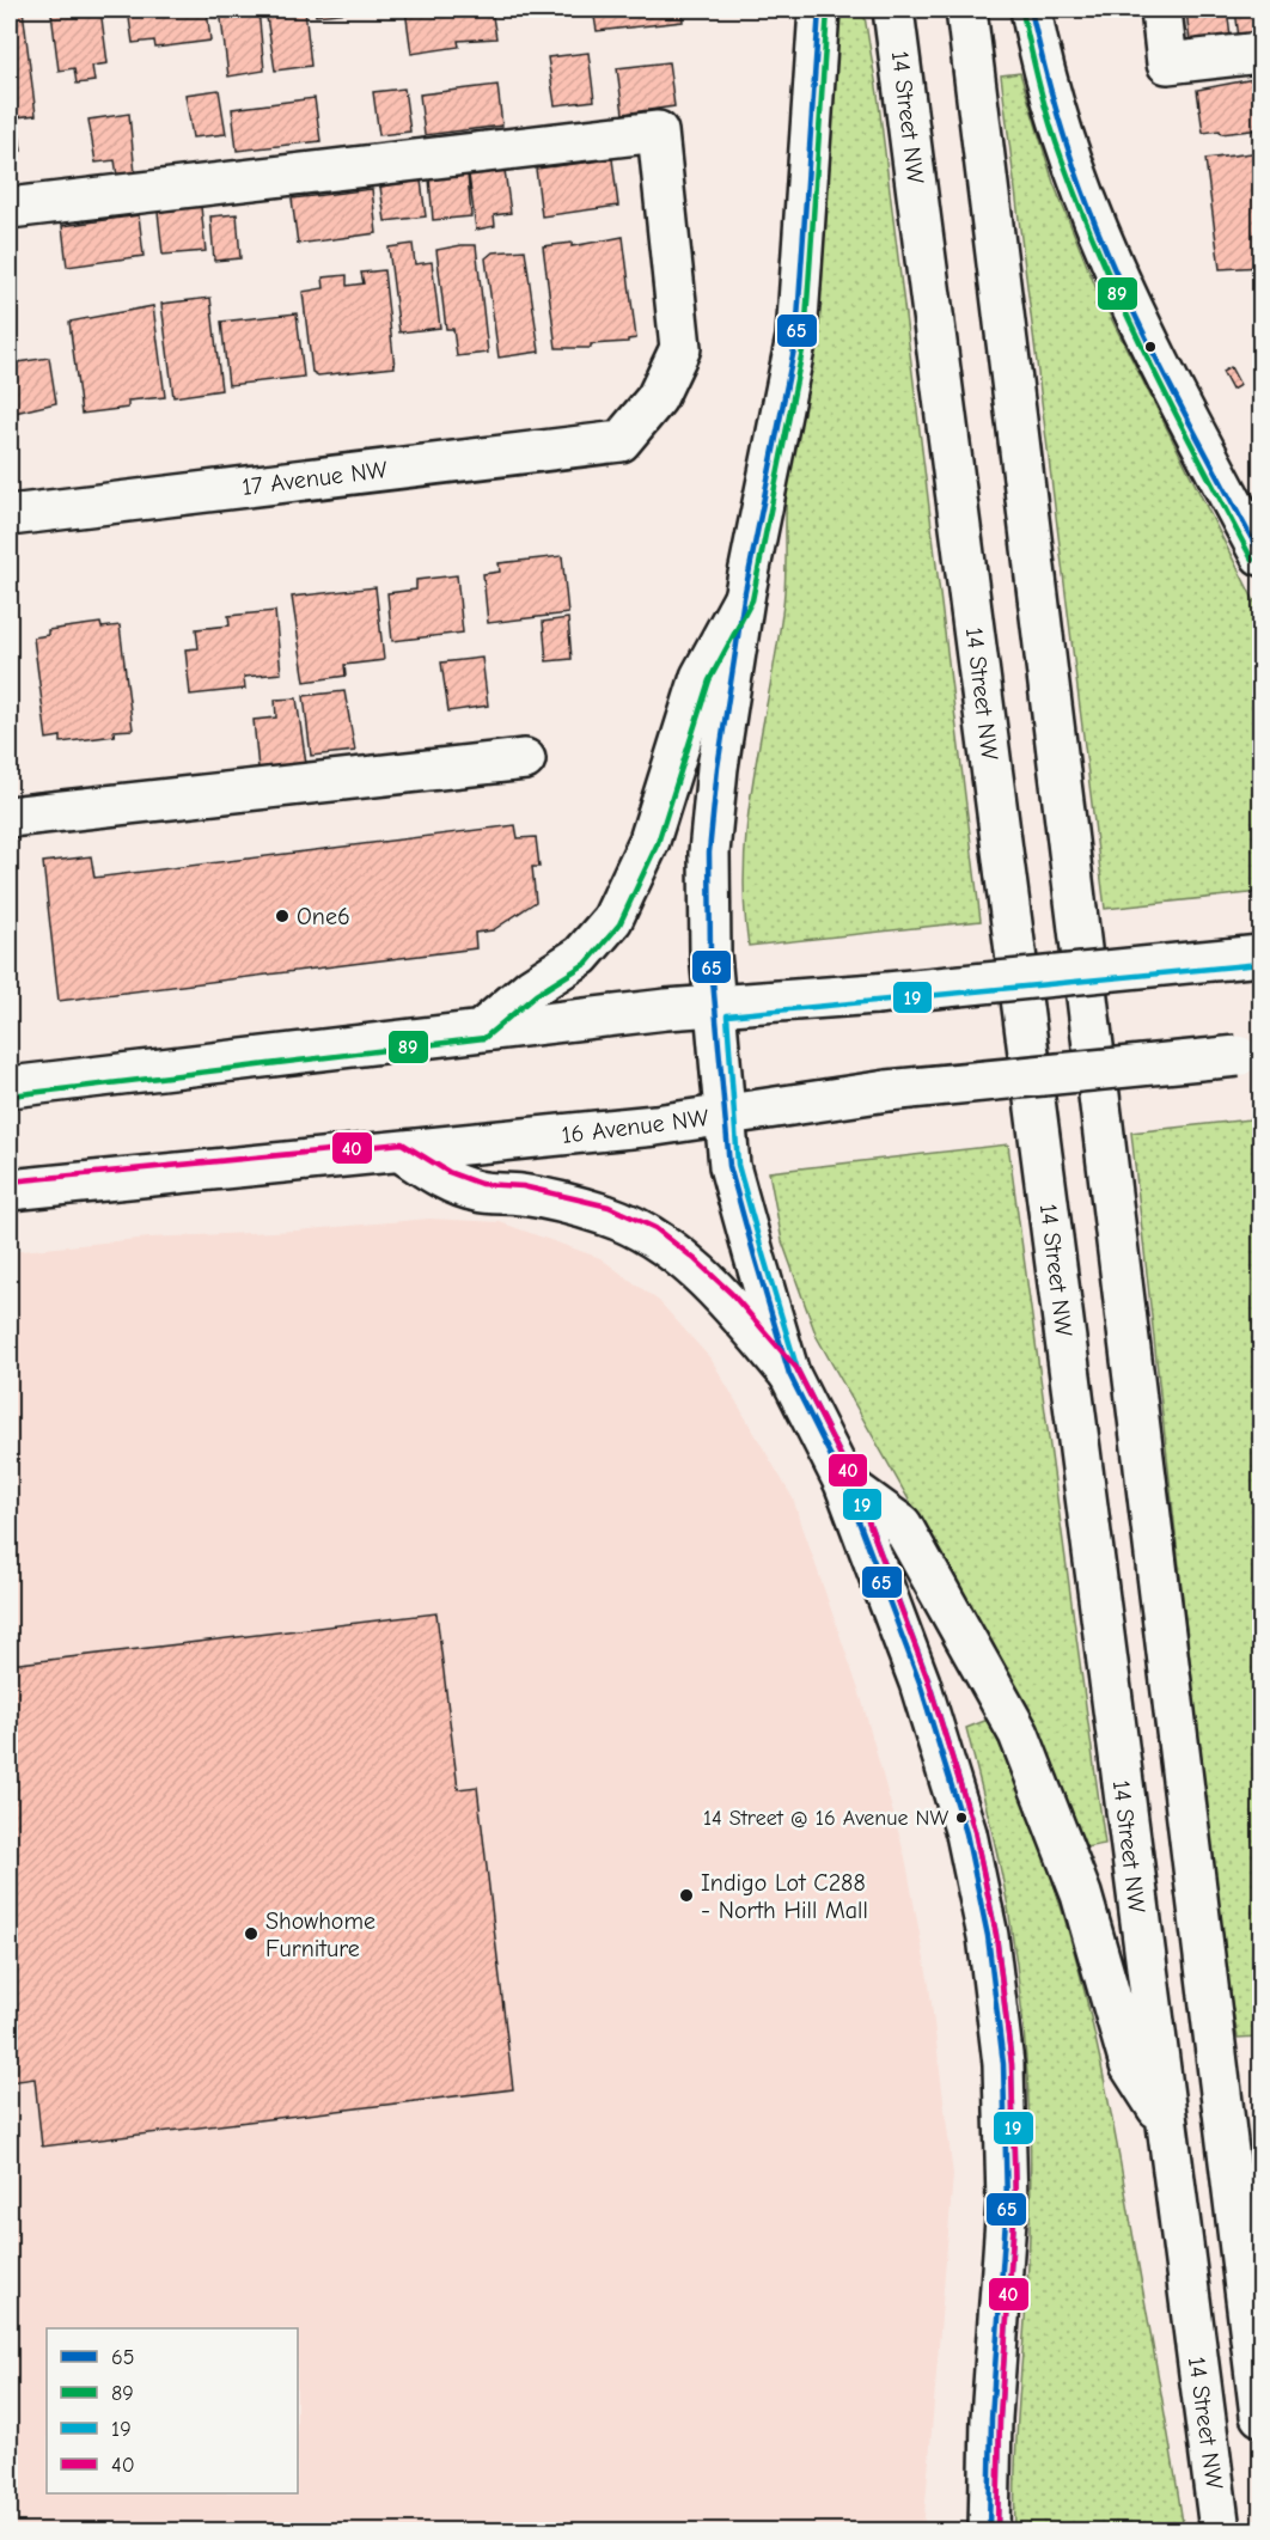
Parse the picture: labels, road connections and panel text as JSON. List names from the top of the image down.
{
  "streets": {
    "main road": ["14 Street NW", "17 Avenue NW", "16 Avenue NW"]
  },
  "places": [
    "One6",
    "14 Street @ 16 Avenue NW",
    "Indigo Lot C288 - North Hill Mall",
    "Showhome Furniture"
  ],
  "lines": [
    "transit line 65",
    "transit line 89",
    "transit line 19",
    "transit line 40"
  ],
  "legend": [
    "65",
    "89",
    "19",
    "40"
  ]
}
